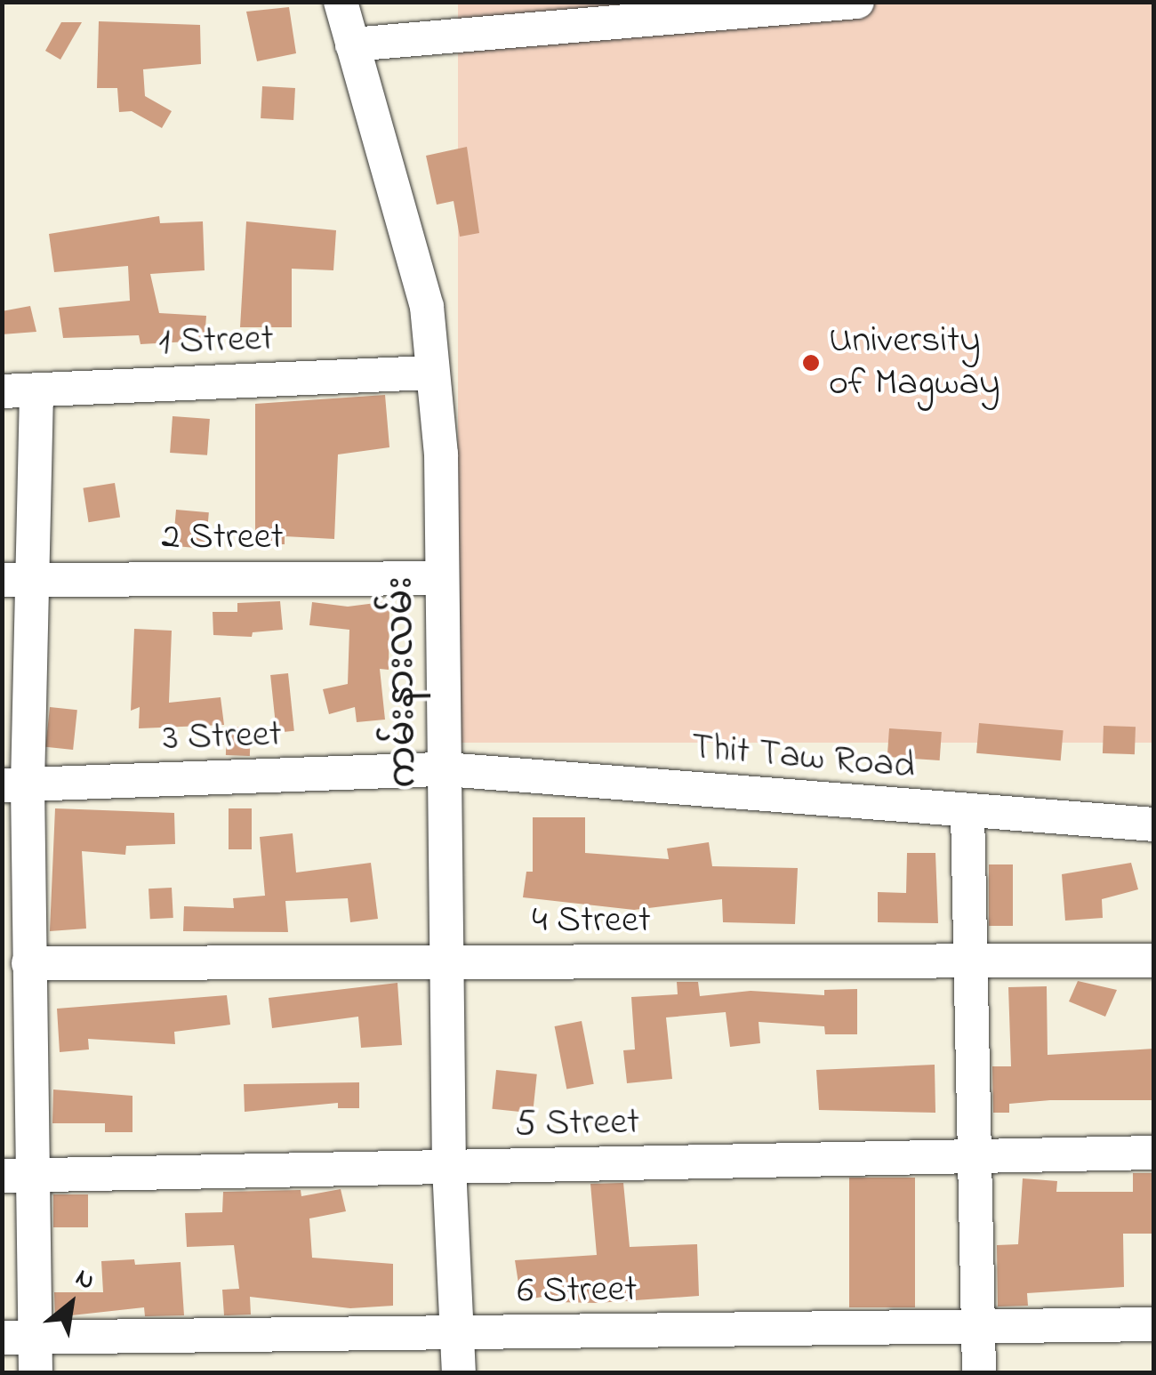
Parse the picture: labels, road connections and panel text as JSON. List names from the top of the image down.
{
  "streets": {
    "street": [
      "1 Street",
      "2 Street",
      "ကမ်းနားလမ်း",
      "3 Street",
      "Thit Taw Road",
      "4 Street",
      "5 Street",
      "6 Street"
    ]
  },
  "crossings": [
    ["1 Street", "ကမ်းနားလမ်း"],
    ["2 Street", "ကမ်းနားလမ်း"],
    ["ကမ်းနားလမ်း", "3 Street"],
    ["ကမ်းနားလမ်း", "Thit Taw Road"],
    ["ကမ်းနားလမ်း", "4 Street"],
    ["ကမ်းနားလမ်း", "5 Street"],
    ["ကမ်းနားလမ်း", "6 Street"],
    ["3 Street", "Thit Taw Road"]
  ],
  "places": ["University of Magway"],
  "north": "top right"
}
